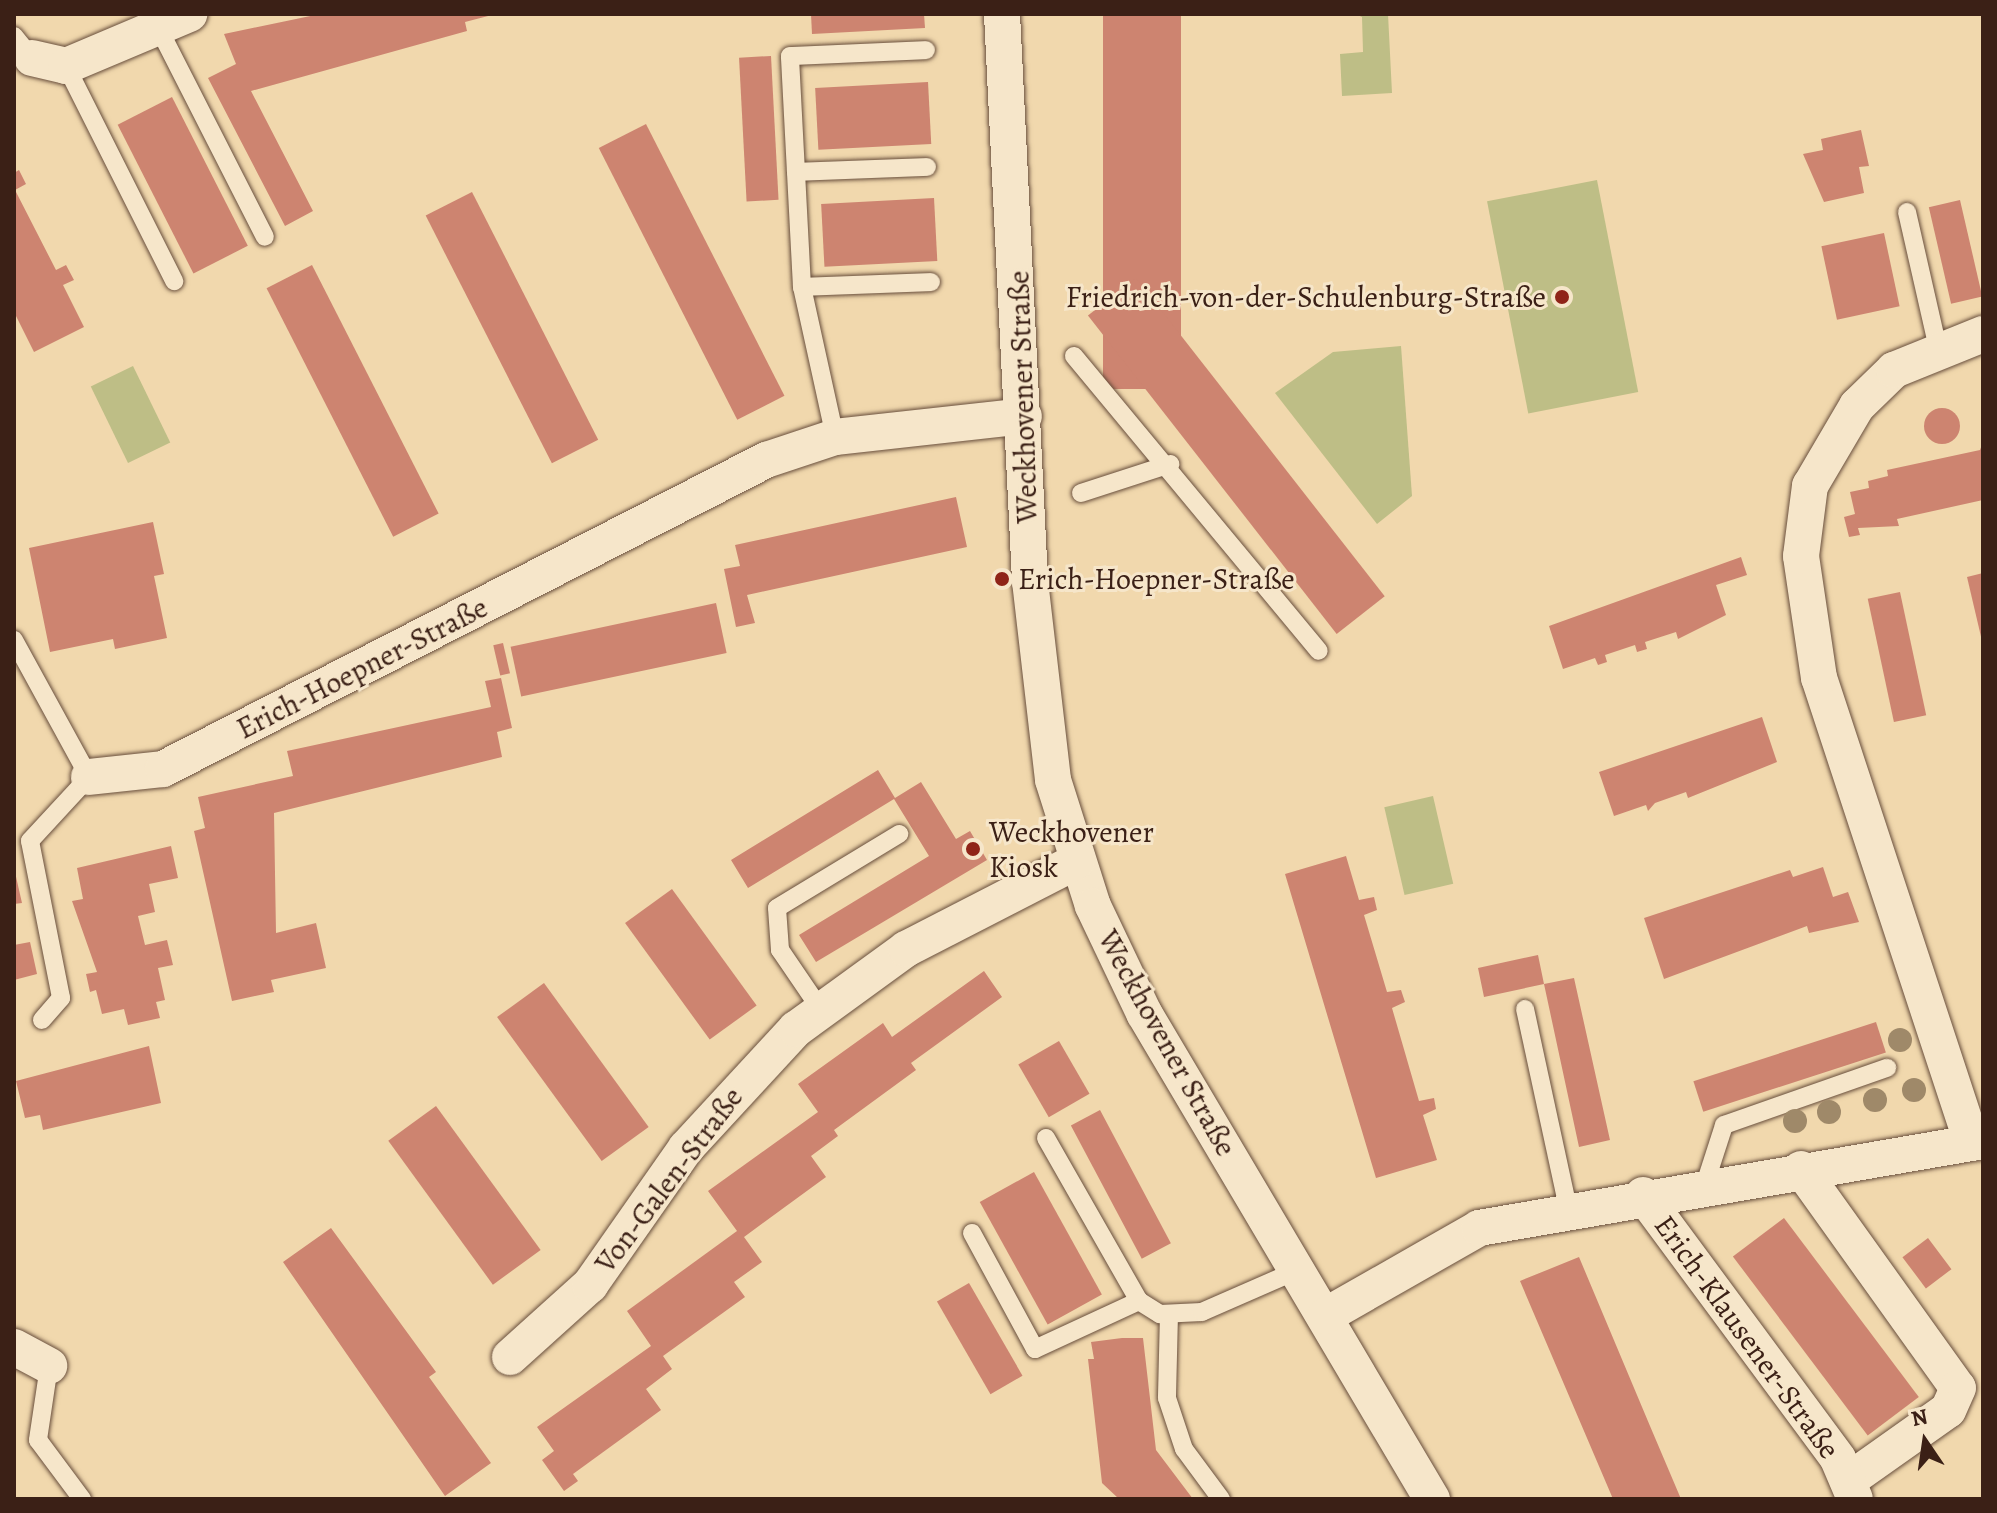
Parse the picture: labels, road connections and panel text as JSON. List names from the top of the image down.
{
  "streets": {
    "street": [
      "Weckhovener Straße",
      "Erich-Hoepner-Straße",
      "Von-Galen-Straße",
      "Erich-Klausener-Straße"
    ]
  },
  "crossings": [
    ["Weckhovener Straße", "Erich-Hoepner-Straße"],
    ["Weckhovener Straße", "Von-Galen-Straße"]
  ],
  "places": ["Friedrich-von-der-Schulenburg-Straße", "Erich-Hoepner-Straße", "Weckhovener Kiosk"],
  "north": "top"
}
